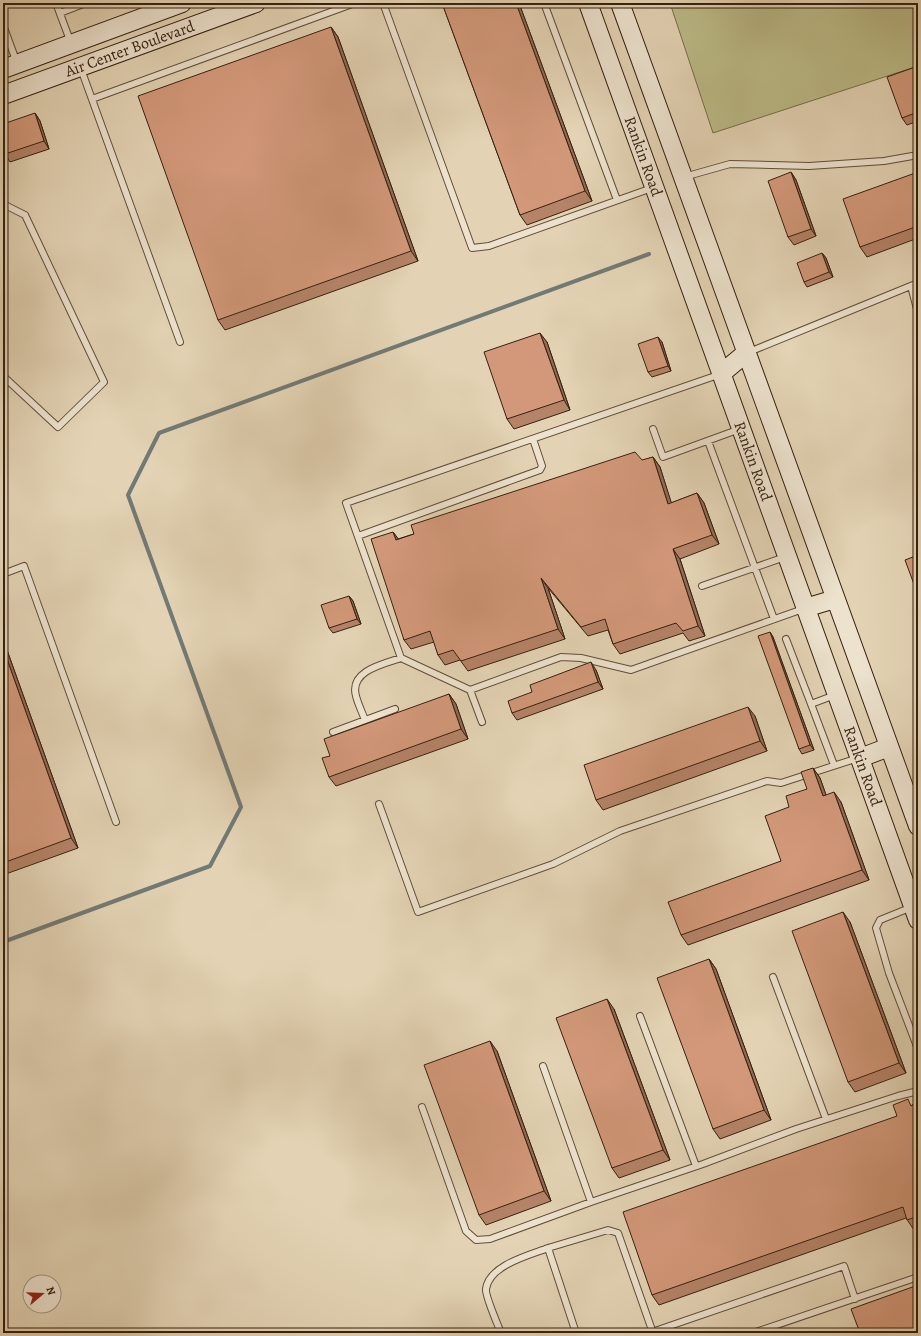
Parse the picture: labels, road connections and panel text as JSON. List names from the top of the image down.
{
  "streets": {
    "main road": ["Air Center Boulevard", "Rankin Road"]
  },
  "north": "right"
}
